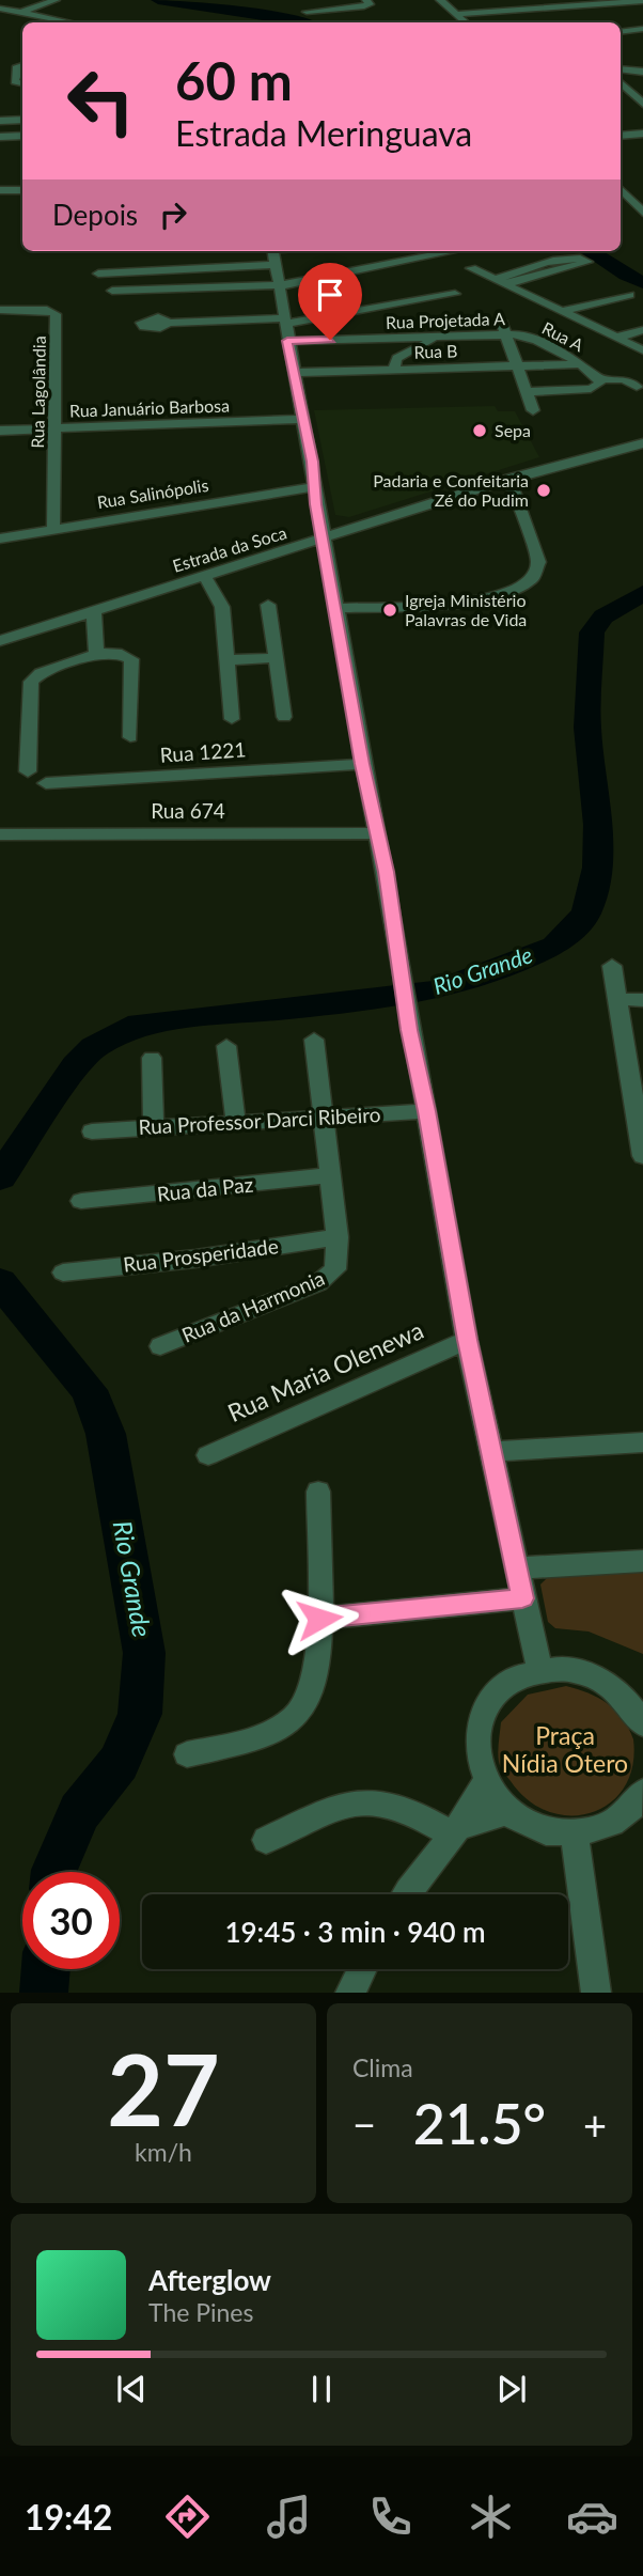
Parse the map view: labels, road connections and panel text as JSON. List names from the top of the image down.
{
  "streets": {
    "street": [
      "Rua Projetada A",
      "Rua A",
      "Rua B",
      "Rua Lagolândia",
      "Rua Januário Barbosa",
      "Rua Salinópolis",
      "Estrada da Soca",
      "Rua 1221",
      "Rua 674",
      "Rua Professor Darci Ribeiro",
      "Rua da Paz",
      "Rua Prosperidade",
      "Rua da Harmonia",
      "Rua Maria Olenewa"
    ]
  },
  "crossings": [
    ["Rua Projetada A", "Rua A"],
    ["Rua A", "Rua B"],
    ["Rua Lagolândia", "Rua Januário Barbosa"],
    ["Rua Lagolândia", "Rua Salinópolis"],
    ["Rua Prosperidade", "Rua da Harmonia"]
  ],
  "water": ["Rio Grande"],
  "parks": ["Praça Nídia Otero"],
  "places": ["Sepa", "Padaria e Confeitaria Zé do Pudim", "Igreja Ministério Palavras de Vida"],
  "page": {
    "turn": ["60 m", "Estrada Meringuava"],
    "then": "Depois",
    "limit": "30",
    "trip": "19:45 · 3 min · 940 m",
    "tile": [
      ["27", "km/h"],
      "Clima"
    ],
    "heat": ["−", "21.5°", "+"],
    "song": ["Afterglow", "The Pines"],
    "tabs": "19:42"
  }
}
